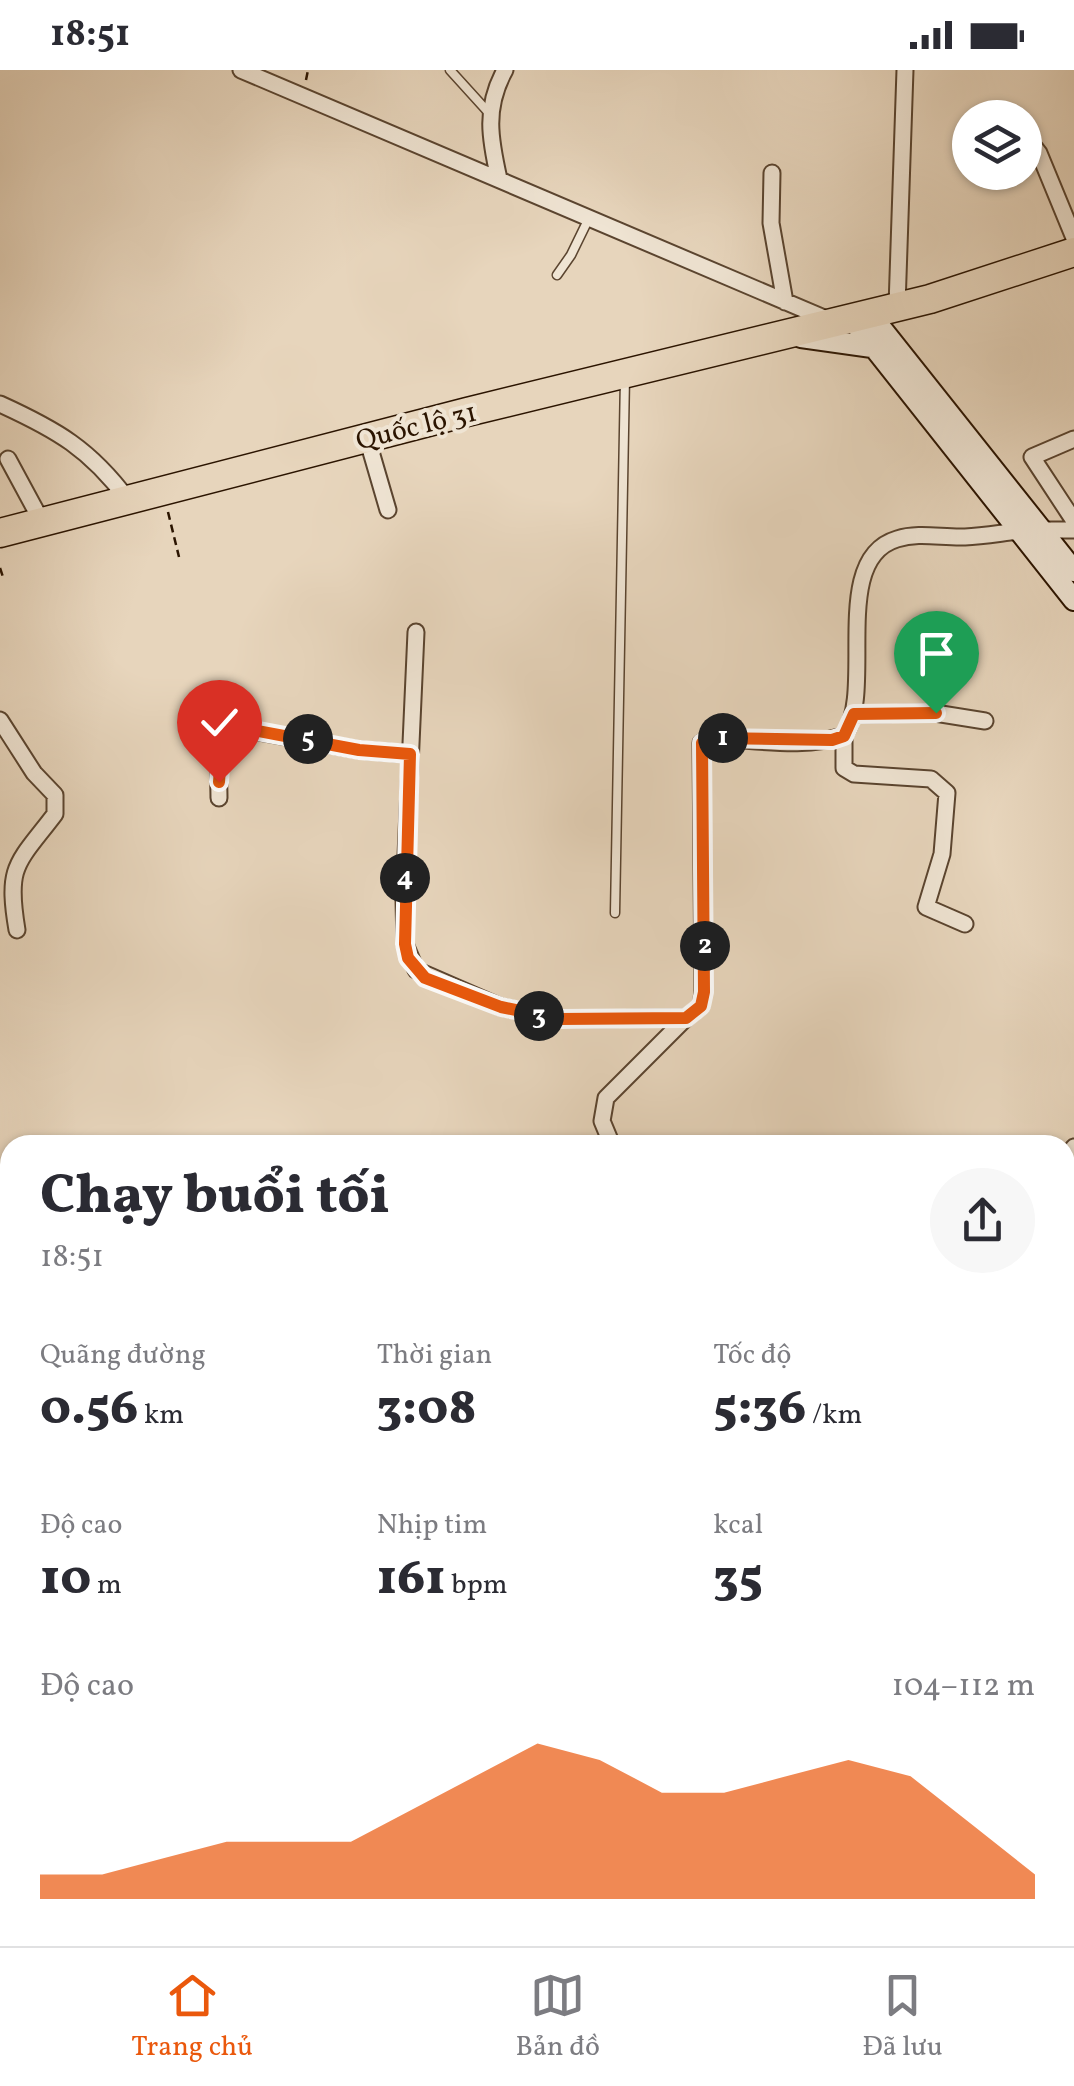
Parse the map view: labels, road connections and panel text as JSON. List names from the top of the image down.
{
  "streets": {
    "highway": ["Quốc lộ 31"]
  },
  "page": {
    "status": "18:51",
    "pins": [
      "1",
      "5",
      "4",
      "2",
      "3"
    ],
    "heading": ["Chạy buổi tối", "18:51"],
    "stats": [
      ["Quãng đường", "0.56 km"],
      ["Thời gian", "3:08"],
      ["Tốc độ", "5:36 /km"],
      ["Độ cao", "10 m"],
      ["Nhịp tim", "161 bpm"],
      ["kcal", "35"]
    ],
    "chart": ["Độ cao", "104–112 m"],
    "tabs": ["Trang chủ", "Bản đồ", "Đã lưu"]
  }
}
